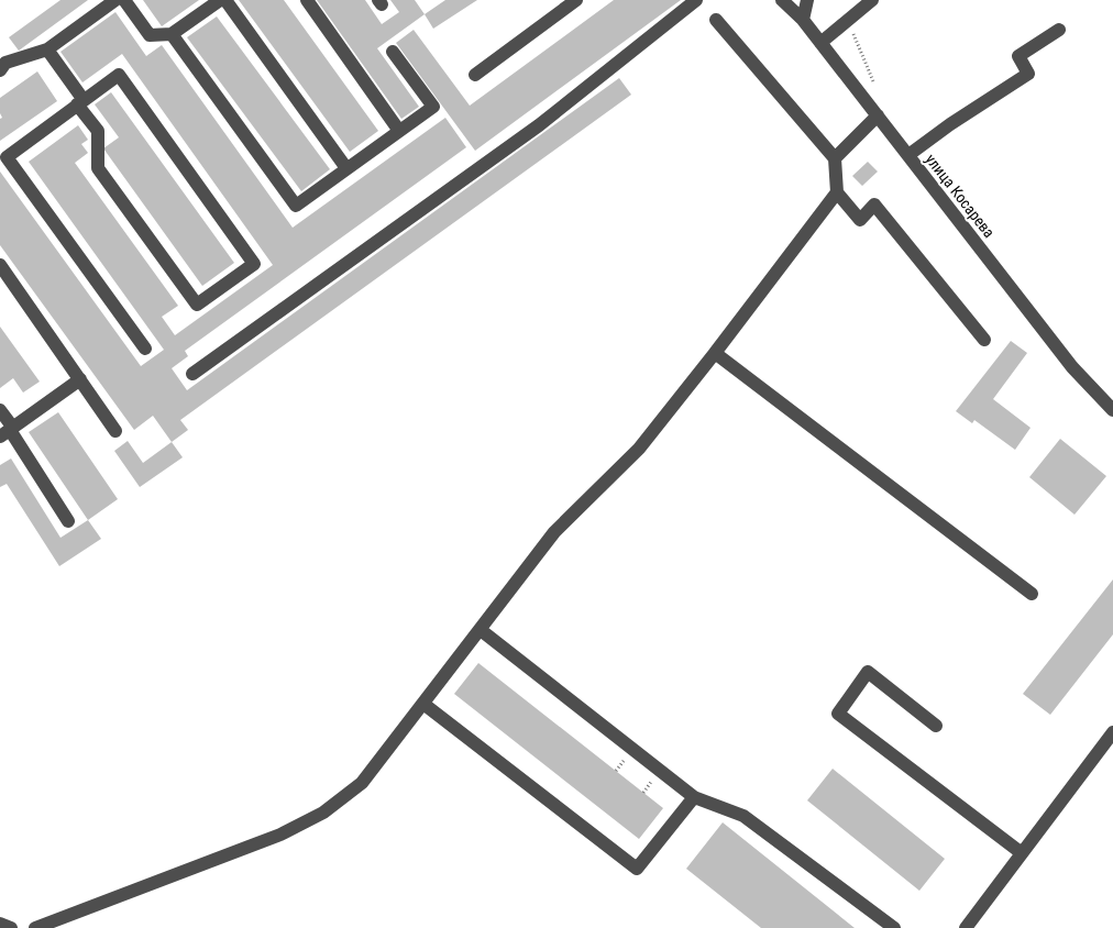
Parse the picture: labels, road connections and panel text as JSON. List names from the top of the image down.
{
  "streets": {
    "street": ["улица Косарева"]
  }
}
